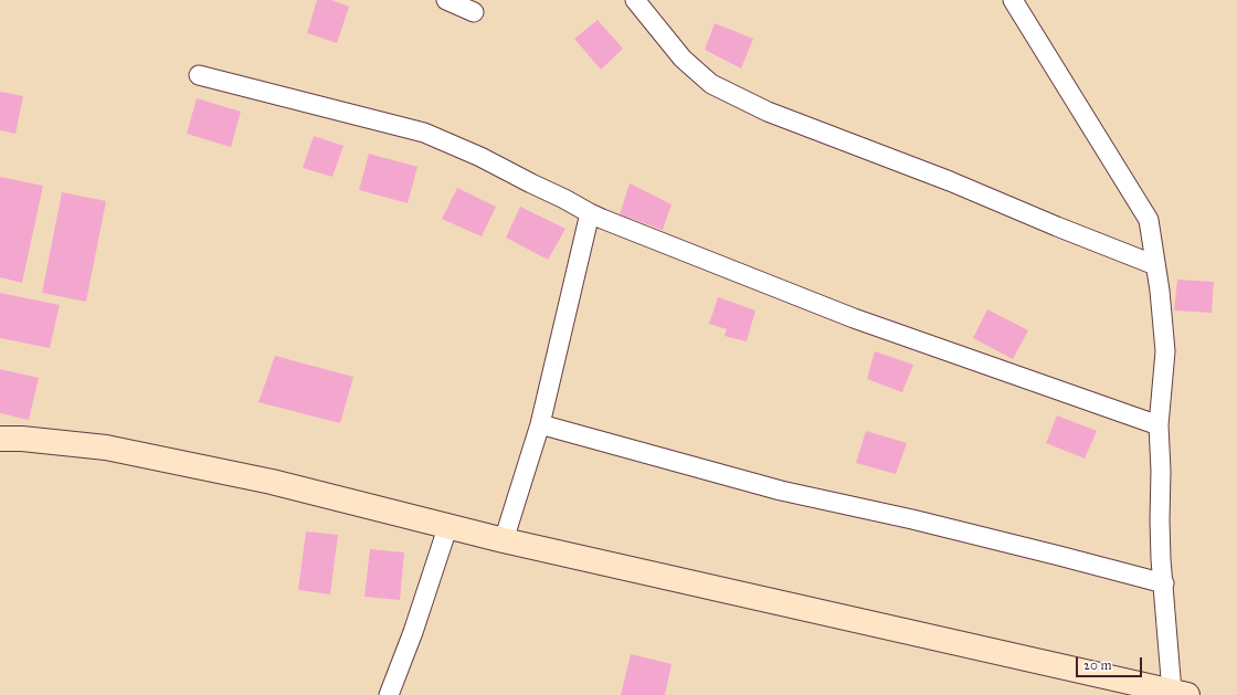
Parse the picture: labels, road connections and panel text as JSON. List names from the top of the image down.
{
  "scale_bar": "20 m"
}
